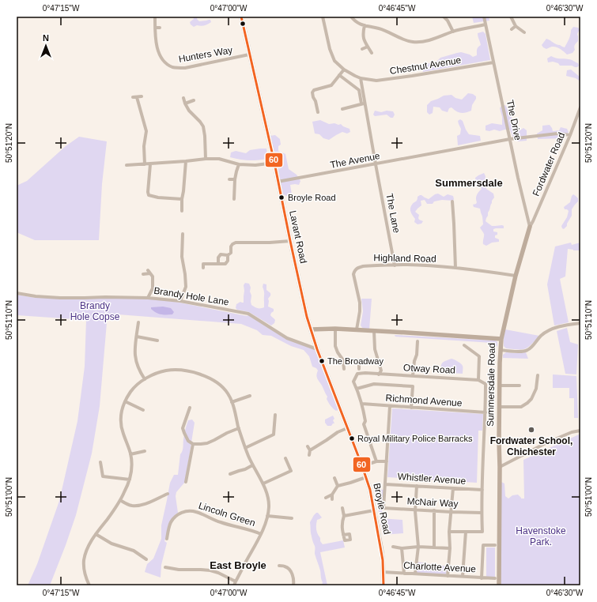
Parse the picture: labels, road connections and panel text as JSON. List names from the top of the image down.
{
  "streets": {
    "main road": ["Lavant Road", "Broyle Road"],
    "street": [
      "Hunters Way",
      "Chestnut Avenue",
      "The Drive",
      "The Avenue",
      "Fordwater Road",
      "The Lane",
      "Highland Road",
      "Brandy Hole Lane",
      "Otway Road",
      "Summersdale Road",
      "Richmond Avenue",
      "Whistler Avenue",
      "McNair Way",
      "Lincoln Green",
      "Charlotte Avenue"
    ]
  },
  "crossings": [
    ["Hunters Way", "Lavant Road"],
    ["Chestnut Avenue", "The Drive"],
    ["The Drive", "The Avenue"],
    ["The Drive", "Fordwater Road"],
    ["The Drive", "Summersdale Road"],
    ["The Avenue", "Fordwater Road"],
    ["The Avenue", "The Lane"],
    ["The Avenue", "Lavant Road"],
    ["Fordwater Road", "Summersdale Road"],
    ["The Lane", "Highland Road"],
    ["Lavant Road", "Brandy Hole Lane"],
    ["Lavant Road", "Broyle Road"],
    ["Highland Road", "Summersdale Road"],
    ["Brandy Hole Lane", "Broyle Road"],
    ["Otway Road", "Richmond Avenue"],
    ["Whistler Avenue", "McNair Way"],
    ["Broyle Road", "Charlotte Avenue"]
  ],
  "districts": ["Summersdale", "East Broyle"],
  "parks": ["Brandy Hole Copse", "Havenstoke Park."],
  "places": [
    "Broyle Road",
    "The Broadway",
    "Fordwater School, Chichester",
    "Royal Military Police Barracks"
  ],
  "lines": ["transit line 60"],
  "north": "top",
  "coordinates": [
    "0°47'15\"W",
    "0°47'00\"W",
    "0°46'45\"W",
    "0°46'30\"W",
    "50°51'20\"N",
    "50°51'10\"N",
    "50°51'00\"N"
  ]
}
